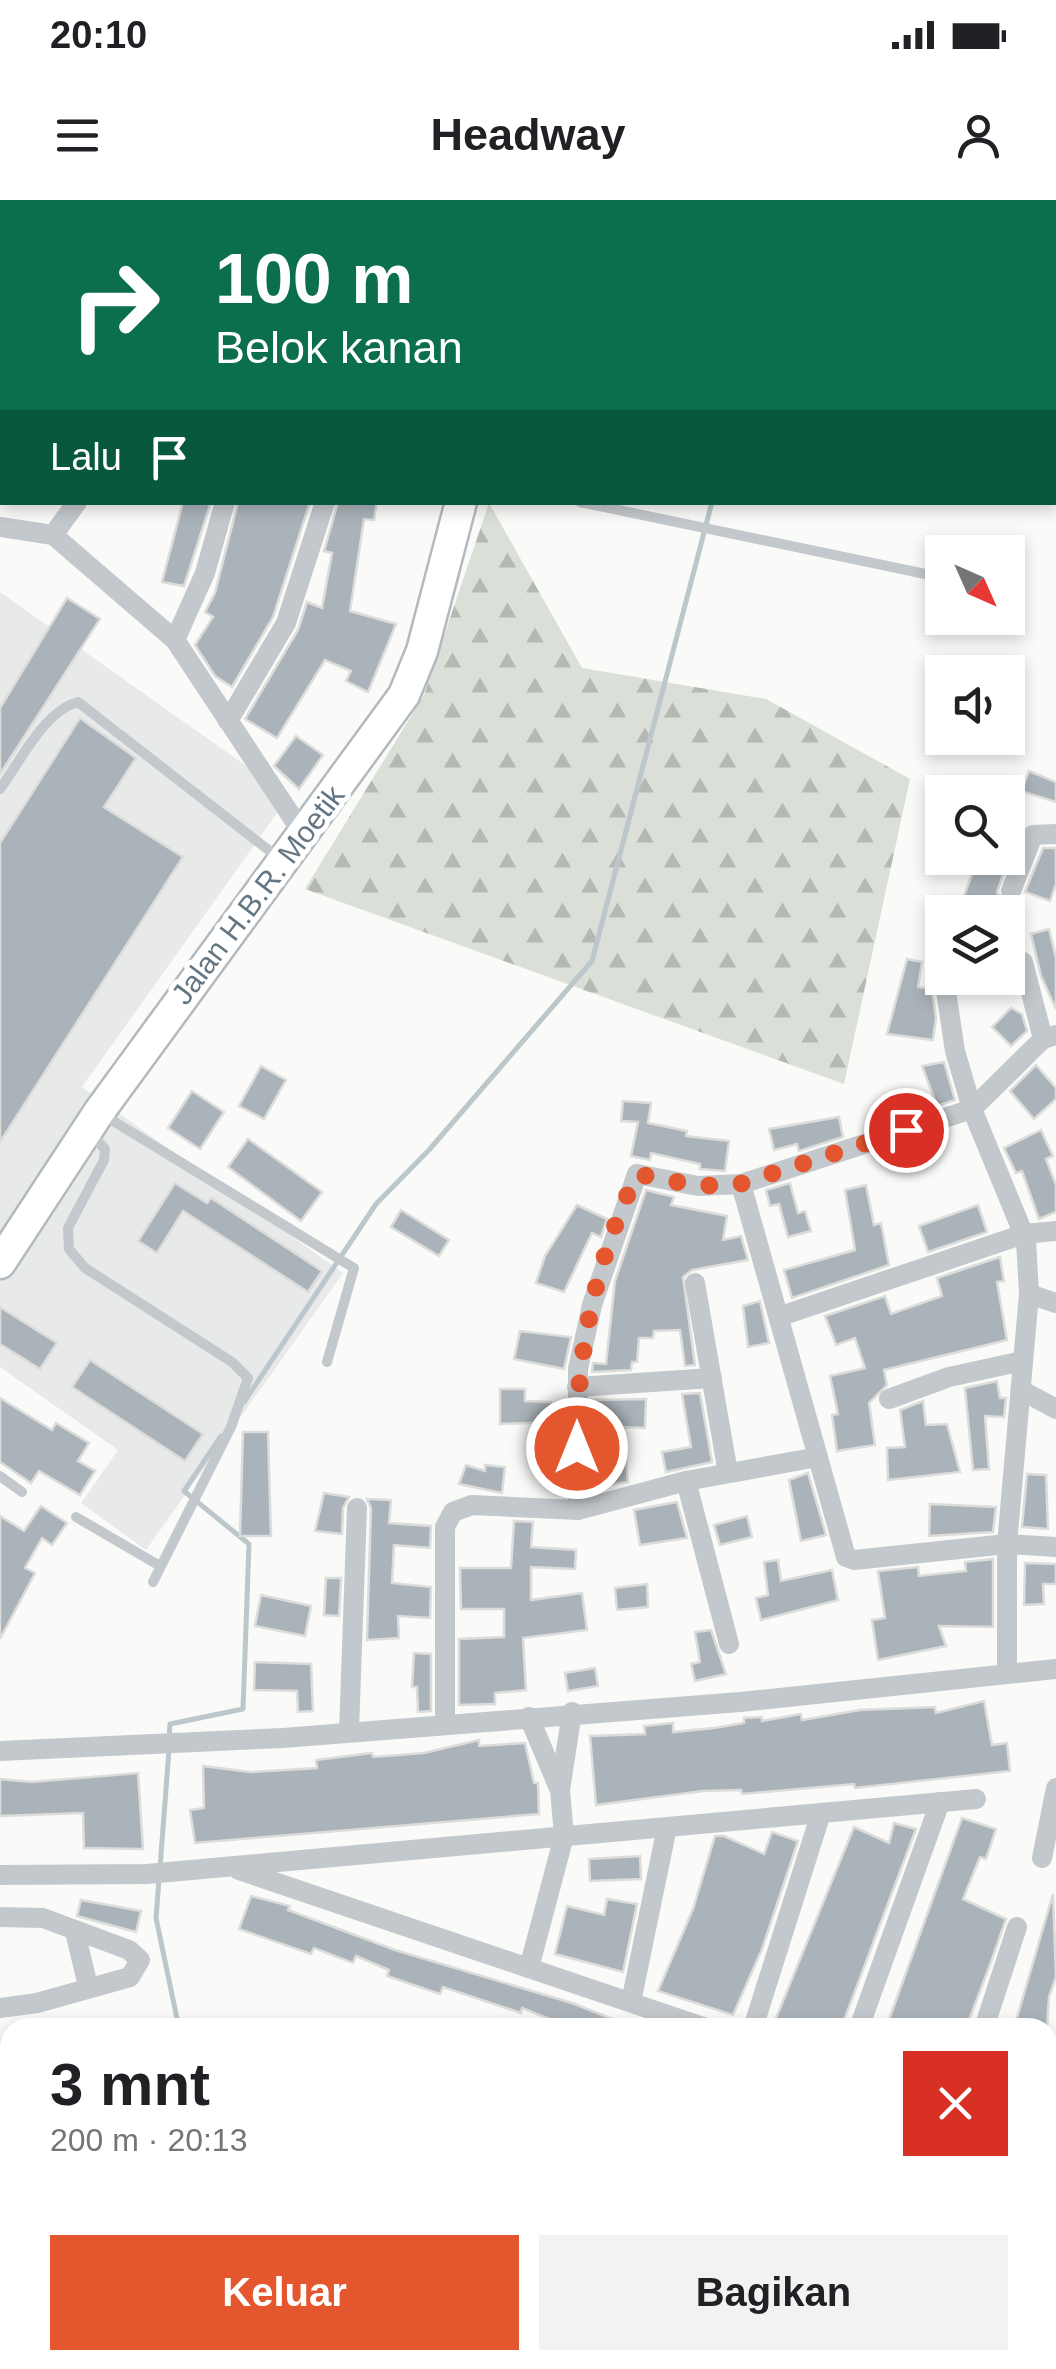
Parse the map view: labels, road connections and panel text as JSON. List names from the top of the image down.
{
  "streets": {
    "street": ["Jalan H.B.R. Moetik"]
  },
  "north": "bottom right",
  "page": {
    "status": "20:10",
    "header": "Headway",
    "turn": ["100 m", "Belok kanan"],
    "then": "Lalu",
    "heading": ["3 mnt", "200 m · 20:13"],
    "buttons": ["Keluar", "Bagikan"]
  }
}
